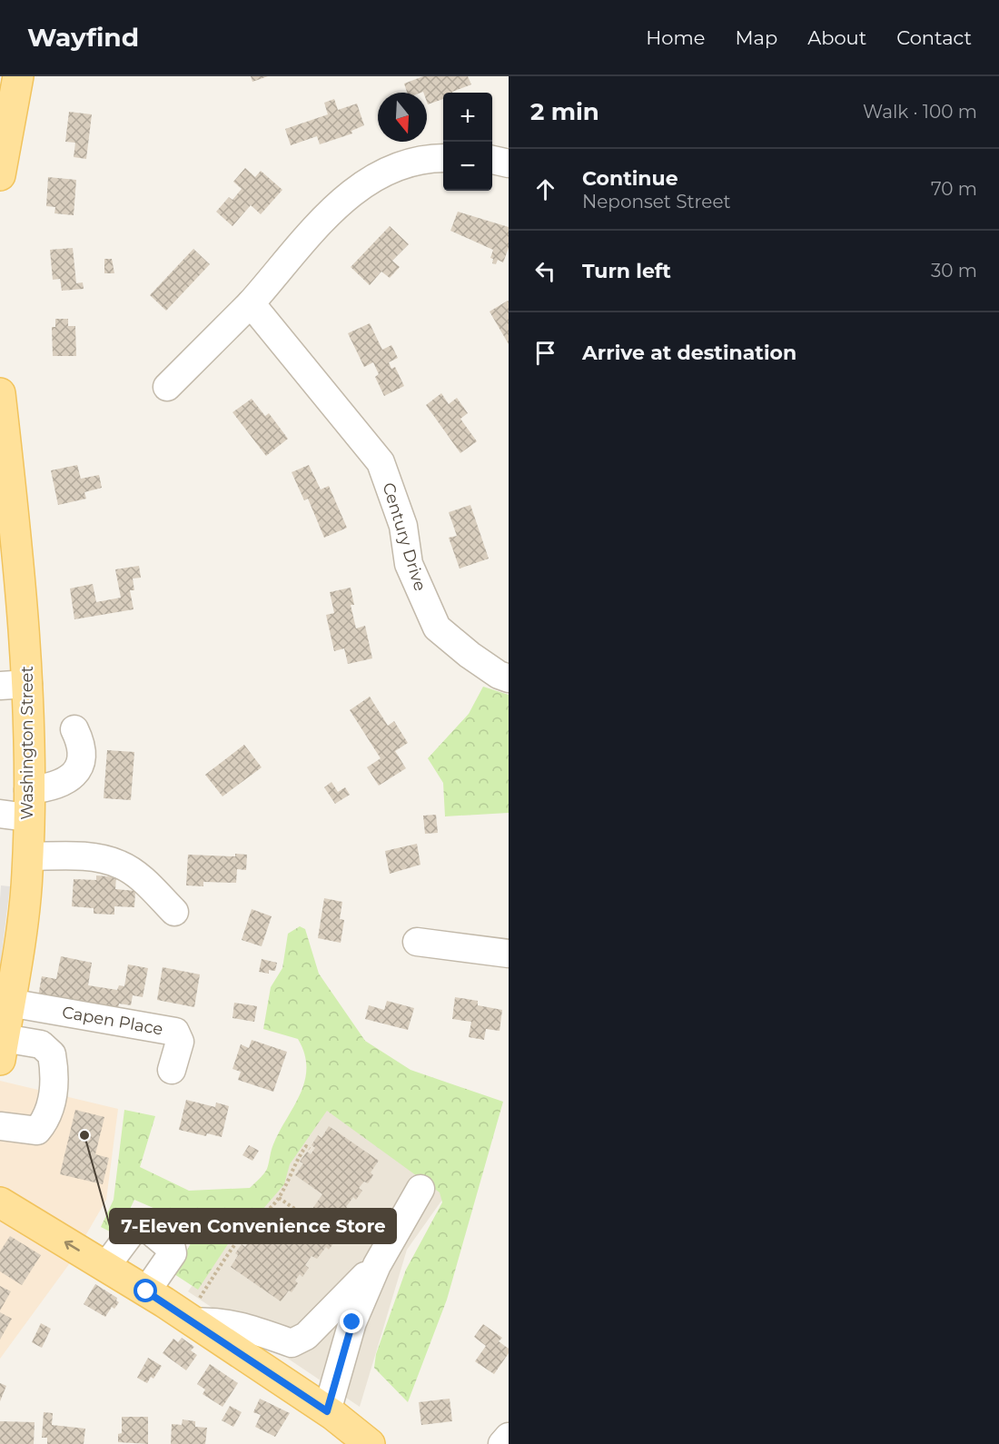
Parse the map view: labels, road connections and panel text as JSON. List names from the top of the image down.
{
  "streets": {
    "main road": ["Washington Street"],
    "street": ["Century Drive", "Capen Place"]
  },
  "crossings": [
    ["Washington Street", "Capen Place"]
  ],
  "places": ["7-Eleven Convenience Store"],
  "north": "bottom",
  "page": {
    "header": "Wayfind",
    "nav": [
      "Home",
      "Map",
      "About",
      "Contact"
    ],
    "heading": ["2 min", "Walk · 100 m"],
    "map_buttons": ["+", "−"],
    "list": [
      ["Continue", "Neponset Street", "70 m"],
      ["Turn left", "30 m"],
      "Arrive at destination"
    ]
  }
}
